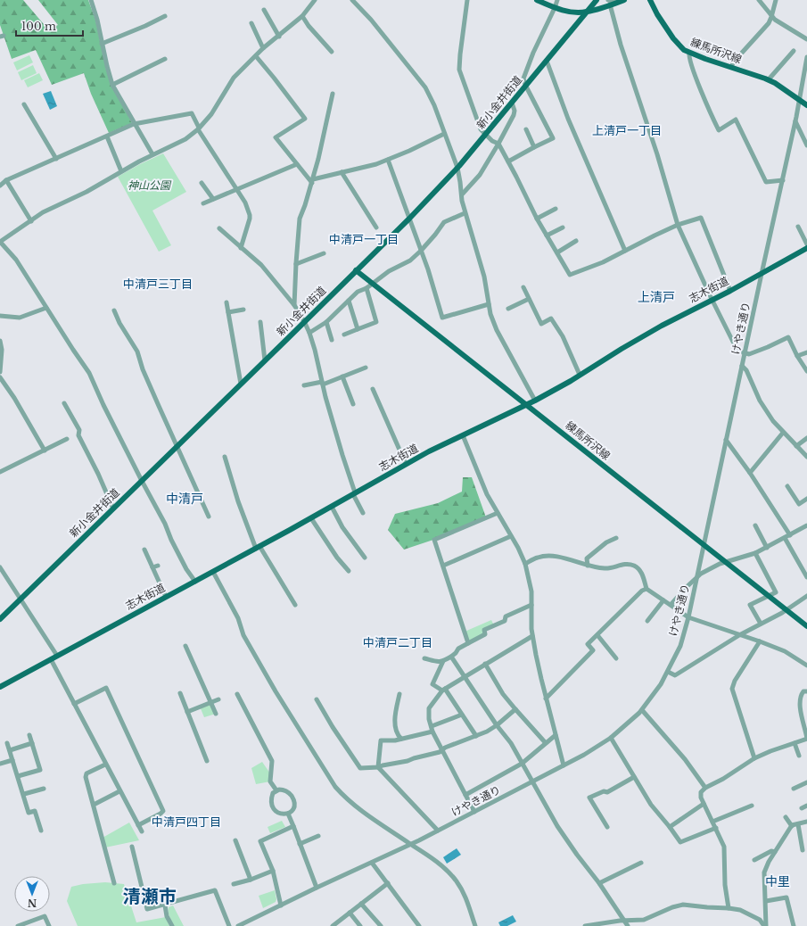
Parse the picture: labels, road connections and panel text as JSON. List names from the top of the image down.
{
  "streets": {
    "main road": ["練馬所沢線", "新小金井街道", "志木街道"],
    "street": ["けやき通り"]
  },
  "crossings": [
    ["練馬所沢線", "新小金井街道"],
    ["練馬所沢線", "志木街道"],
    ["練馬所沢線", "けやき通り"],
    ["志木街道", "けやき通り"]
  ],
  "districts": [
    "上清戸一丁目",
    "中清戸一丁目",
    "中清戸三丁目",
    "上清戸",
    "中清戸",
    "中清戸二丁目",
    "中清戸四丁目",
    "中里",
    "清瀬市"
  ],
  "parks": ["神山公園"],
  "scale_bar": "100 m",
  "north": "bottom"
}
